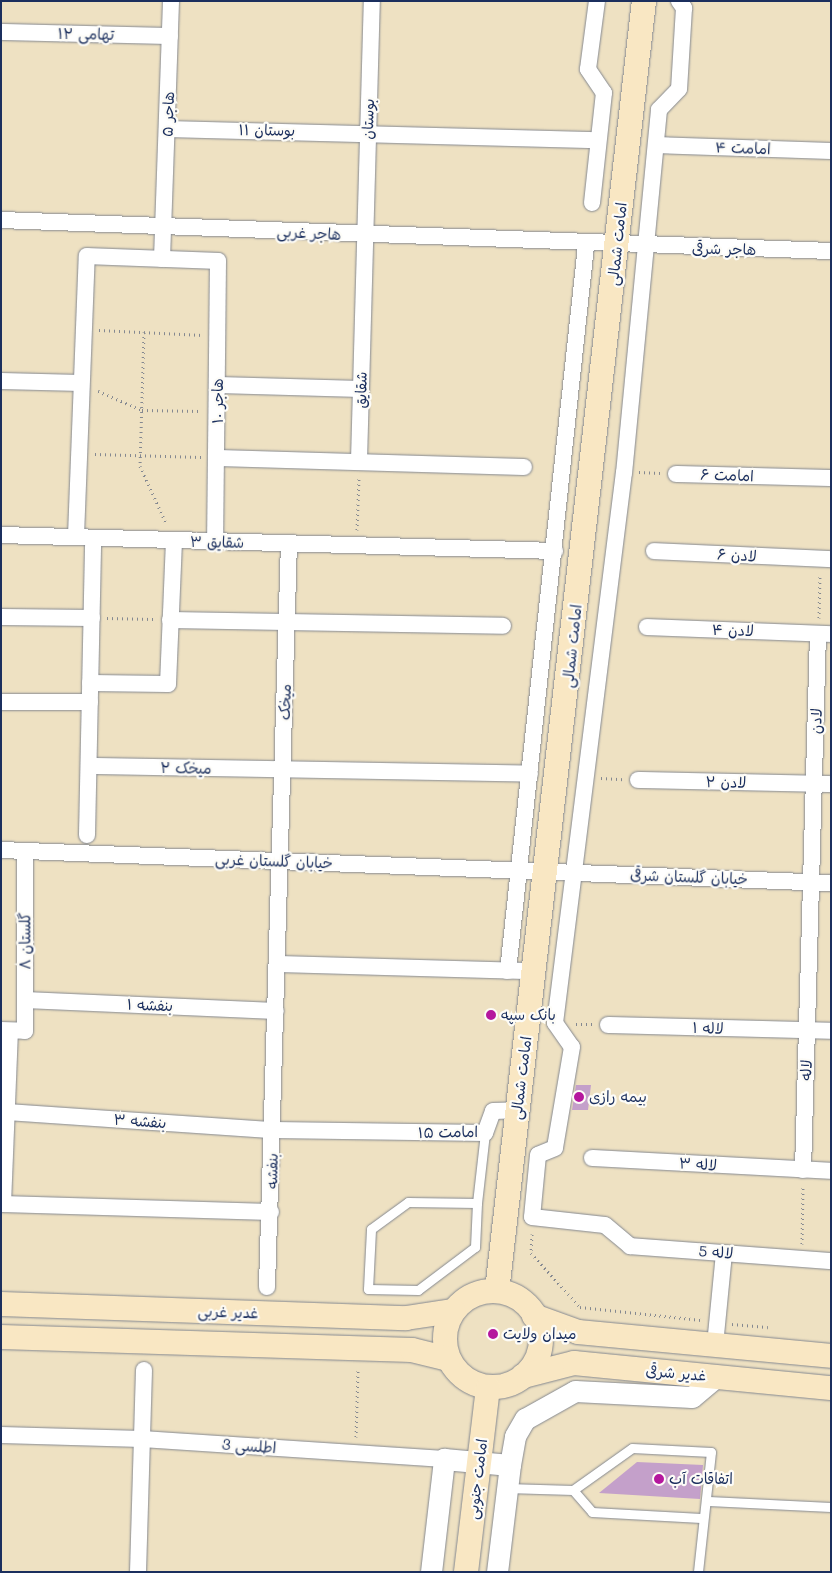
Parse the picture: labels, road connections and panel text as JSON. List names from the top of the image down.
{
  "streets": {
    "main road": [
      "امامت شمالی",
      "غدیر غربی",
      "غدیر شرقی",
      "امامت جنوبی"
    ],
    "street": [
      "تهامی ۱۲",
      "هاجر ۵",
      "بوستان",
      "بوستان ۱۱",
      "امامت ۴",
      "هاجر غربی",
      "هاجر شرقی",
      "شقایق",
      "هاجر ۱۰",
      "امامت ۶",
      "شقایق ۳",
      "لادن ۶",
      "لادن ۴",
      "میخک",
      "لادن",
      "میخک ۲",
      "لادن ۲",
      "خیابان گلستان غربی",
      "خیابان گلستان شرقی",
      "گلستان ۸",
      "بنفشه ۱",
      "لاله ۱",
      "لاله",
      "بنفشه ۳",
      "امامت ۱۵",
      "لاله ۳",
      "بنفشه",
      "لاله 5",
      "اطلسی 3"
    ]
  },
  "crossings": [
    ["تهامی ۱۲", "هاجر ۵"],
    ["هاجر ۵", "بوستان ۱۱"],
    ["هاجر ۵", "هاجر غربی"],
    ["هاجر ۵", "هاجر ۱۰"],
    ["بوستان", "بوستان ۱۱"],
    ["بوستان", "هاجر غربی"],
    ["بوستان", "شقایق"],
    ["هاجر غربی", "امامت شمالی"],
    ["هاجر غربی", "هاجر شرقی"],
    ["هاجر غربی", "شقایق"],
    ["امامت شمالی", "هاجر شرقی"],
    ["امامت شمالی", "خیابان گلستان غربی"],
    ["امامت شمالی", "خیابان گلستان شرقی"],
    ["امامت شمالی", "امامت ۱۵"],
    ["امامت شمالی", "غدیر غربی"],
    ["امامت شمالی", "غدیر شرقی"],
    ["امامت شمالی", "امامت جنوبی"],
    ["هاجر ۱۰", "شقایق ۳"],
    ["شقایق ۳", "میخک"],
    ["لادن ۴", "لادن"],
    ["میخک", "میخک ۲"],
    ["میخک", "خیابان گلستان غربی"],
    ["میخک", "بنفشه"],
    ["لادن", "لادن ۲"],
    ["لادن", "خیابان گلستان شرقی"],
    ["لادن", "لاله"],
    ["خیابان گلستان غربی", "خیابان گلستان شرقی"],
    ["خیابان گلستان غربی", "گلستان ۸"],
    ["خیابان گلستان غربی", "بنفشه"],
    ["خیابان گلستان شرقی", "لاله"],
    ["گلستان ۸", "بنفشه ۱"],
    ["گلستان ۸", "بنفشه ۳"],
    ["بنفشه ۱", "بنفشه"],
    ["لاله ۱", "لاله"],
    ["لاله", "لاله ۳"],
    ["بنفشه ۳", "امامت ۱۵"],
    ["بنفشه ۳", "بنفشه"],
    ["غدیر غربی", "غدیر شرقی"],
    ["غدیر غربی", "امامت جنوبی"],
    ["غدیر شرقی", "امامت جنوبی"]
  ],
  "places": [
    "بانک سپه",
    "بیمه رازی",
    "میدان ولایت",
    "اتفاقات آب"
  ]
}
